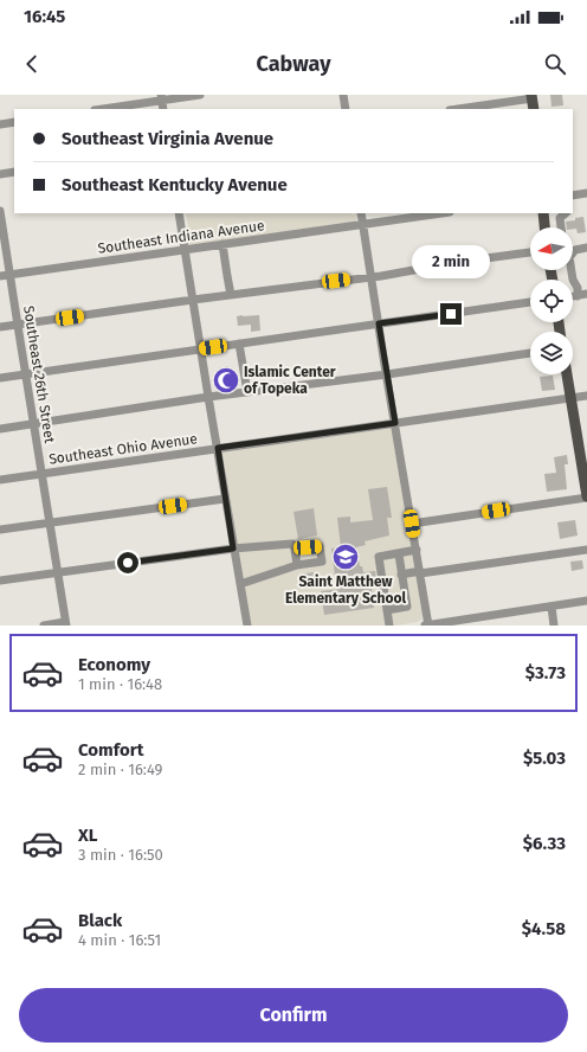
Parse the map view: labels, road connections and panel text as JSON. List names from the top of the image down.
{
  "streets": {
    "street": ["Southeast Indiana Avenue", "Southeast 26th Street", "Southeast Ohio Avenue"]
  },
  "crossings": [
    ["Southeast Indiana Avenue", "Southeast 26th Street"],
    ["Southeast 26th Street", "Southeast Ohio Avenue"]
  ],
  "places": {
    "mosque": ["Islamic Center of Topeka"],
    "school or university": ["Saint Matthew Elementary School"]
  },
  "north": "left",
  "page": {
    "status": "16:45",
    "header": "Cabway",
    "banner": ["Southeast Virginia Avenue", "Southeast Kentucky Avenue"],
    "bubble": "2 min",
    "list": [
      {
        "name": "Economy",
        "note": "1 min · 16:48",
        "value": "$3.73"
      },
      {
        "name": "Comfort",
        "note": "2 min · 16:49",
        "value": "$5.03"
      },
      {
        "name": "XL",
        "note": "3 min · 16:50",
        "value": "$6.33"
      },
      {
        "name": "Black",
        "note": "4 min · 16:51",
        "value": "$4.58"
      }
    ],
    "buttons": "Confirm"
  }
}
